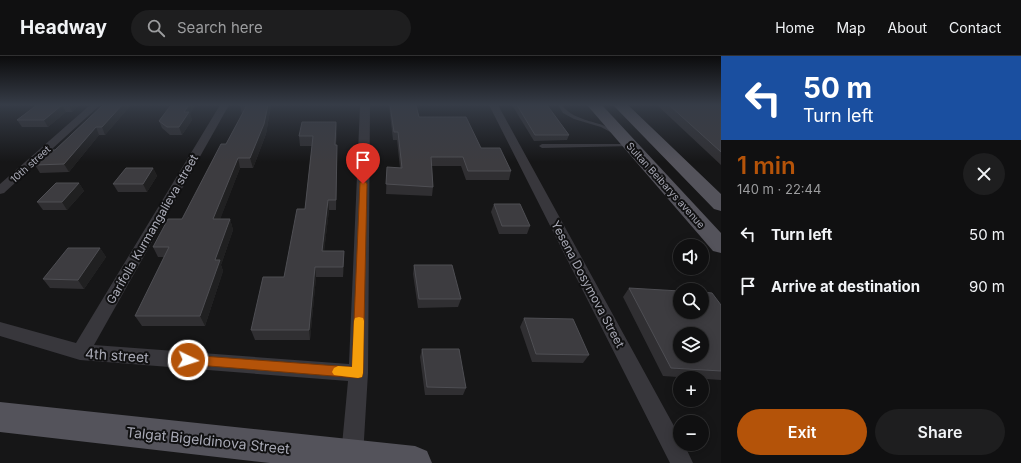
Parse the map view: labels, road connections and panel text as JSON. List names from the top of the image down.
{
  "streets": {
    "main road": ["Sultan Beibarys avenue", "Talgat Bigeldinova Street"],
    "street": [
      "10th street",
      "Garifolla Kurmangalieva street",
      "Yesena Dosymova Street",
      "4th street"
    ]
  },
  "crossings": [
    ["Garifolla Kurmangalieva street", "4th street"]
  ],
  "page": {
    "header": "Headway",
    "search": "Search here",
    "nav": [
      "Home",
      "Map",
      "About",
      "Contact"
    ],
    "turn": ["50 m", "Turn left"],
    "heading": ["1 min", "140 m · 22:44"],
    "list": [
      {
        "name": "Turn left",
        "value": "50 m"
      },
      {
        "name": "Arrive at destination",
        "value": "90 m"
      }
    ],
    "map_buttons": ["+", "−"],
    "buttons": ["Exit", "Share"]
  }
}
